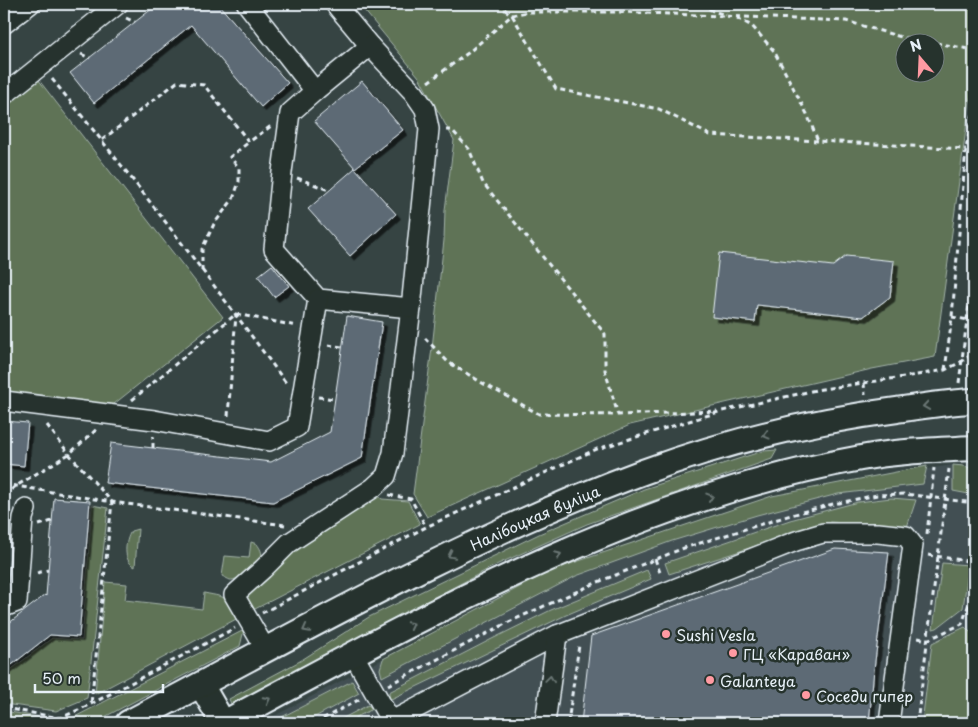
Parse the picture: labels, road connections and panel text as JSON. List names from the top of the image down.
{
  "streets": {
    "main road": ["Налібоцкая вуліца"]
  },
  "places": [
    "Sushi Vesla",
    "ГЦ «Караван»",
    "Galanteya",
    "Соседи гипер"
  ],
  "scale_bar": "50 m",
  "north": "top"
}
